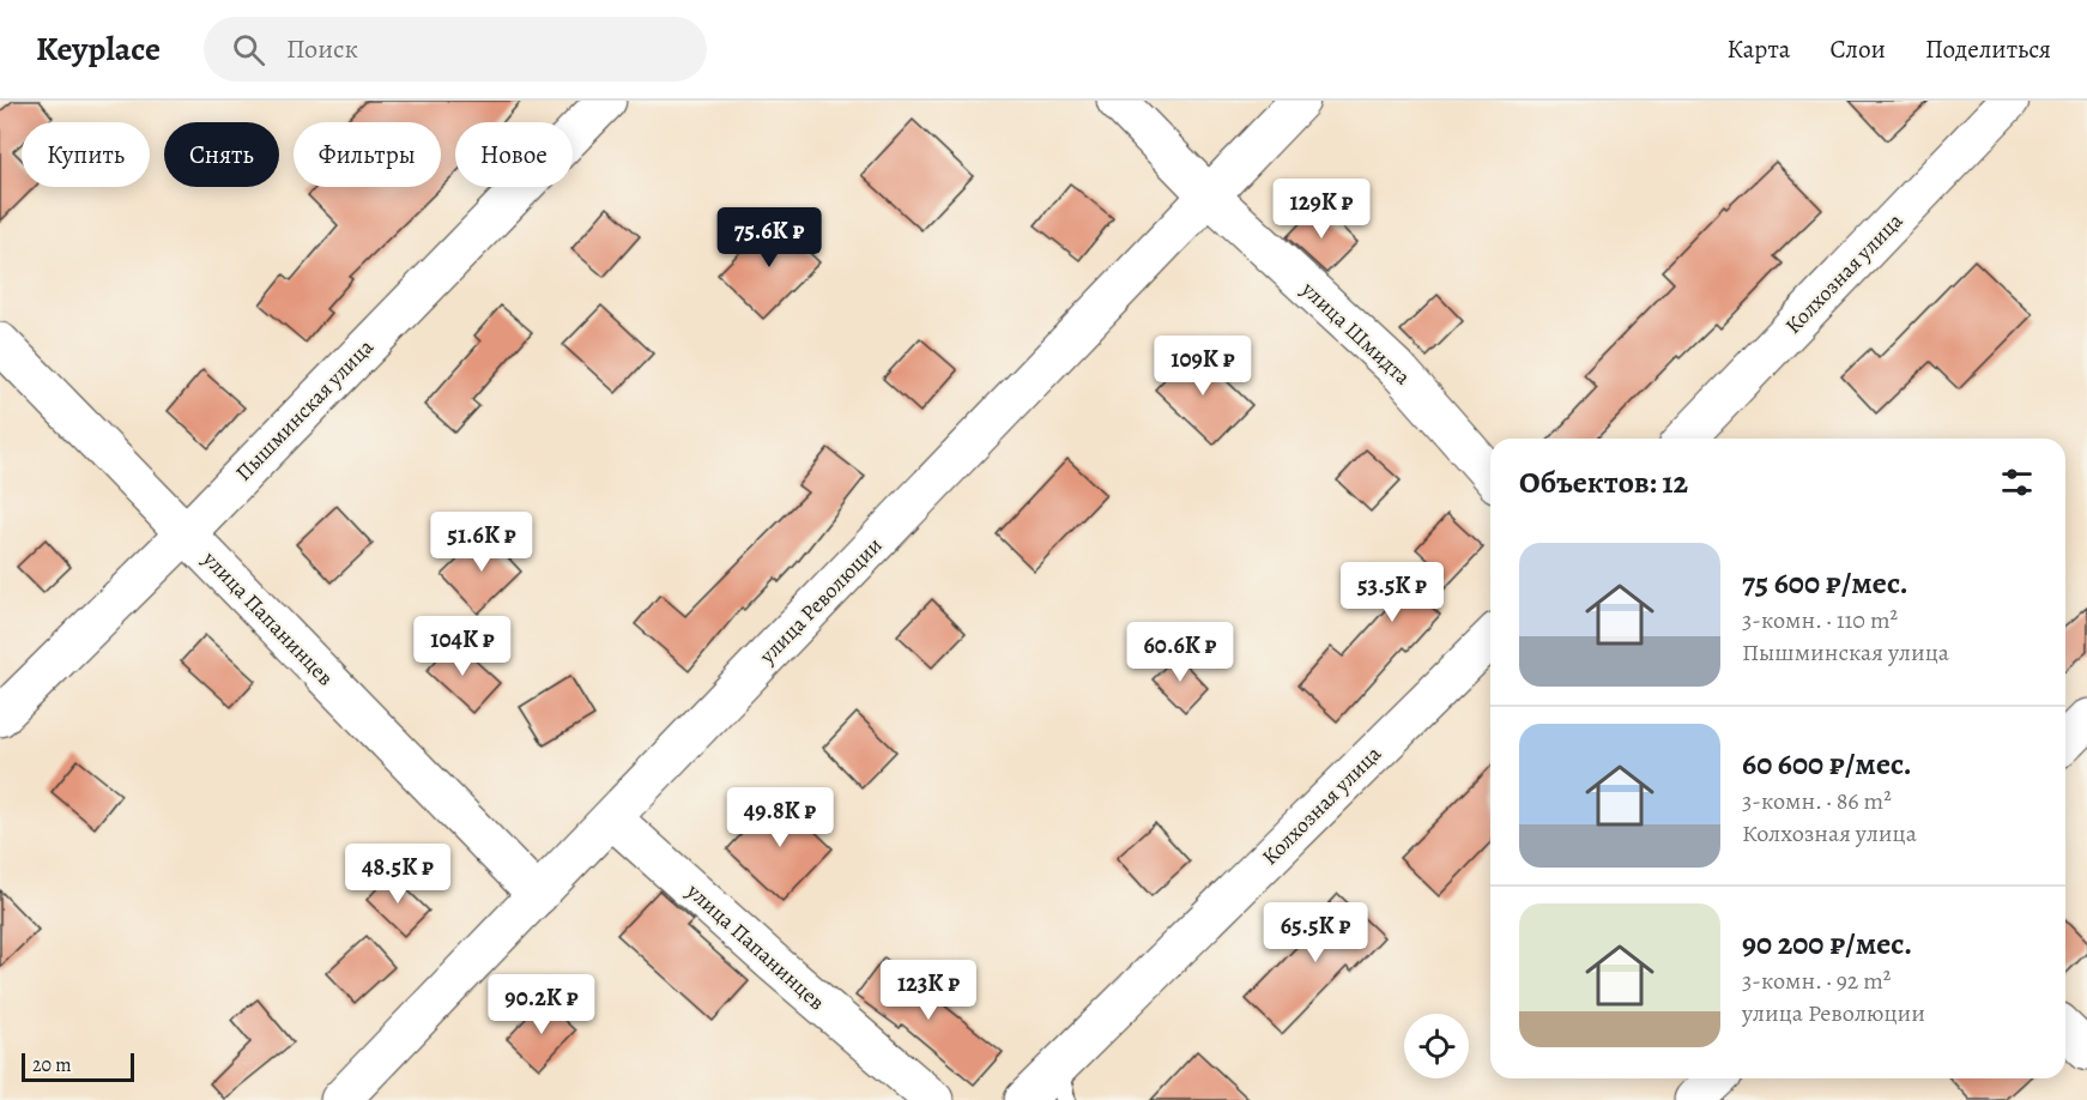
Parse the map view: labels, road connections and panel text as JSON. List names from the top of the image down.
{
  "streets": {
    "street": [
      "Колхозная улица",
      "улица Шмидта",
      "Пышминская улица",
      "улица Революции",
      "улица Папанинцев"
    ]
  },
  "crossings": [
    ["улица Шмидта", "улица Революции"],
    ["Пышминская улица", "улица Папанинцев"],
    ["улица Революции", "улица Папанинцев"]
  ],
  "scale_bar": "20 m",
  "page": {
    "header": "Keyplace",
    "search": "Поиск",
    "nav": ["Карта", "Слои", "Поделиться"],
    "chip": [
      "Купить",
      "Снять",
      "Фильтры",
      "Новое"
    ],
    "price": [
      "129K ₽",
      "75.6K ₽",
      "109K ₽",
      "51.6K ₽",
      "53.5K ₽",
      "104K ₽",
      "60.6K ₽",
      "49.8K ₽",
      "48.5K ₽",
      "65.5K ₽",
      "123K ₽",
      "90.2K ₽"
    ],
    "heading": "Объектов: 12",
    "list": [
      {
        "name": "75 600 ₽/мес.",
        "note": "3-комн. · 110 m² · Пышминская улица"
      },
      {
        "name": "60 600 ₽/мес.",
        "note": "3-комн. · 86 m² · Колхозная улица"
      },
      {
        "name": "90 200 ₽/мес.",
        "note": "3-комн. · 92 m² · улица Революции"
      }
    ],
    "scale": "20 m"
  }
}
